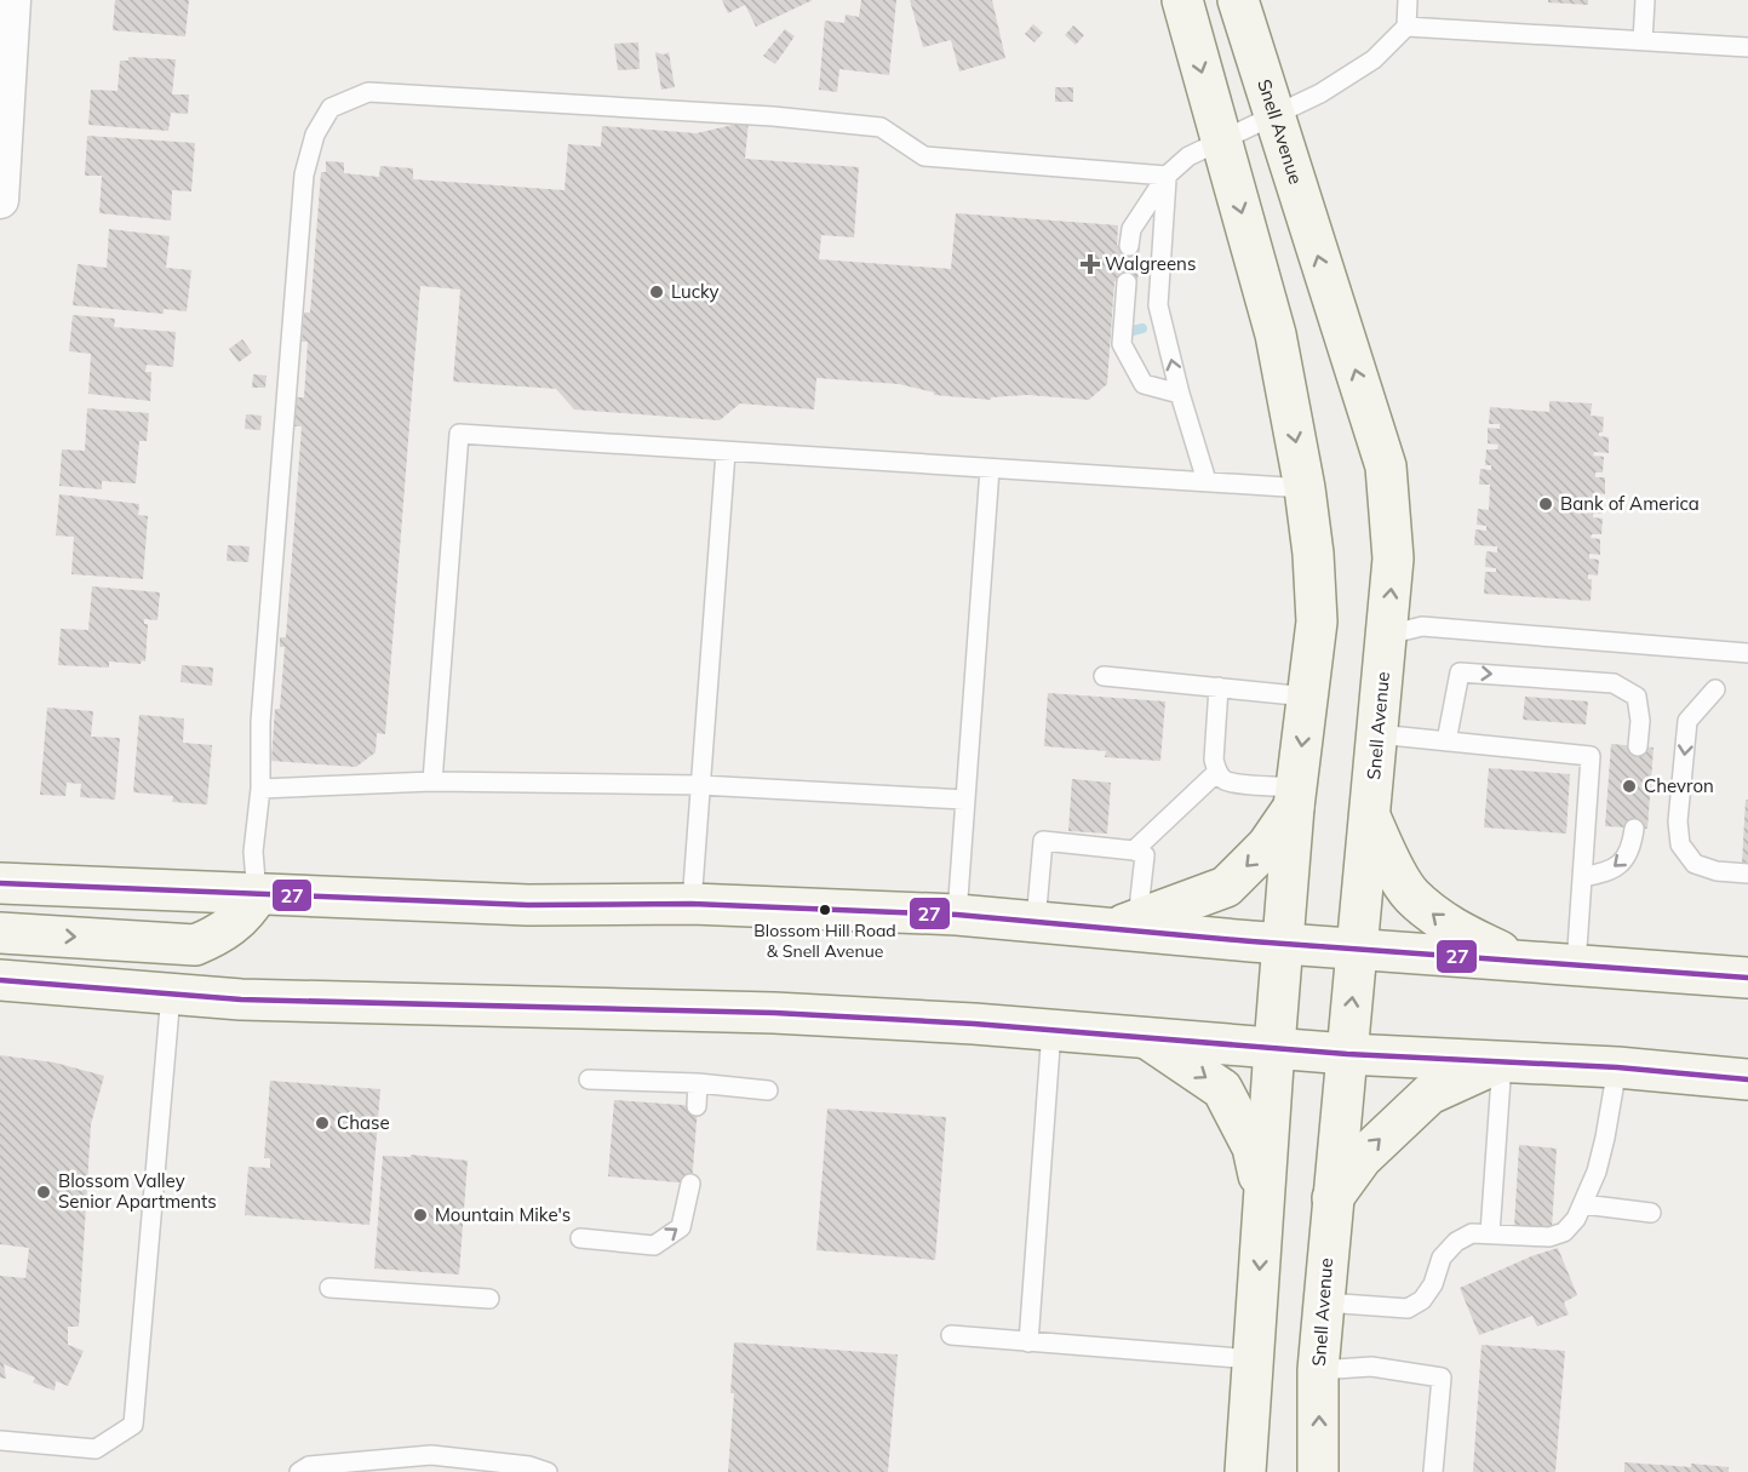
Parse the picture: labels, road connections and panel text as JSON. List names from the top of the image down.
{
  "streets": {
    "main road": ["Snell Avenue"]
  },
  "places": {
    "health": ["Walgreens"],
    "other": [
      "Lucky",
      "Bank of America",
      "Chevron",
      "Blossom Hill Road & Snell Avenue",
      "Chase",
      "Blossom Valley Senior Apartments",
      "Mountain Mike's"
    ]
  },
  "lines": ["transit line 27"]
}
